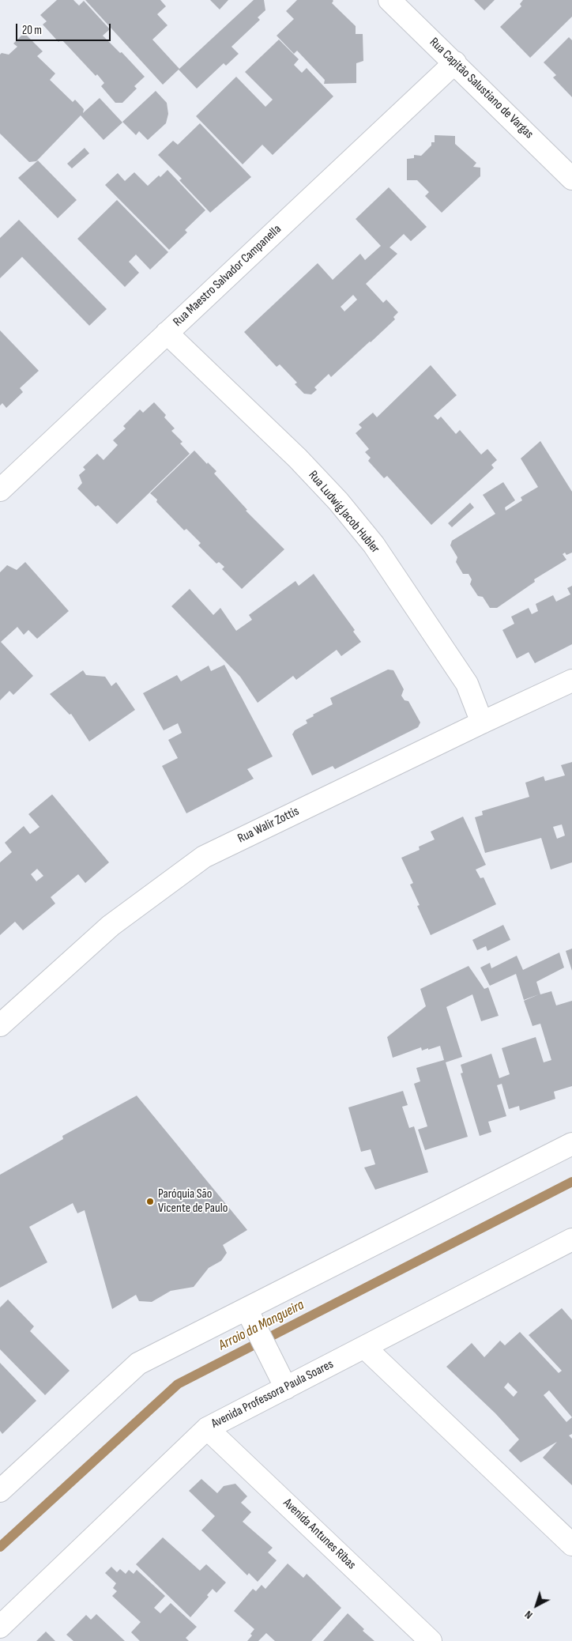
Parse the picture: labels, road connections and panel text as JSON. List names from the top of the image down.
{
  "streets": {
    "street": [
      "Rua Capitão Salustiano de Vargas",
      "Rua Maestro Salvador Campanella",
      "Rua Ludwig Jacob Hubler",
      "Rua Walir Zottis",
      "Avenida Professora Paula Soares",
      "Avenida Antunes Ribas"
    ]
  },
  "crossings": [
    ["Rua Capitão Salustiano de Vargas", "Rua Maestro Salvador Campanella"],
    ["Rua Maestro Salvador Campanella", "Rua Ludwig Jacob Hubler"],
    ["Rua Ludwig Jacob Hubler", "Rua Walir Zottis"],
    ["Avenida Professora Paula Soares", "Avenida Antunes Ribas"]
  ],
  "water": ["Arroio da Mangueira"],
  "places": ["Paróquia São Vicente de Paulo"],
  "scale_bar": "20 m",
  "north": "bottom left"
}
